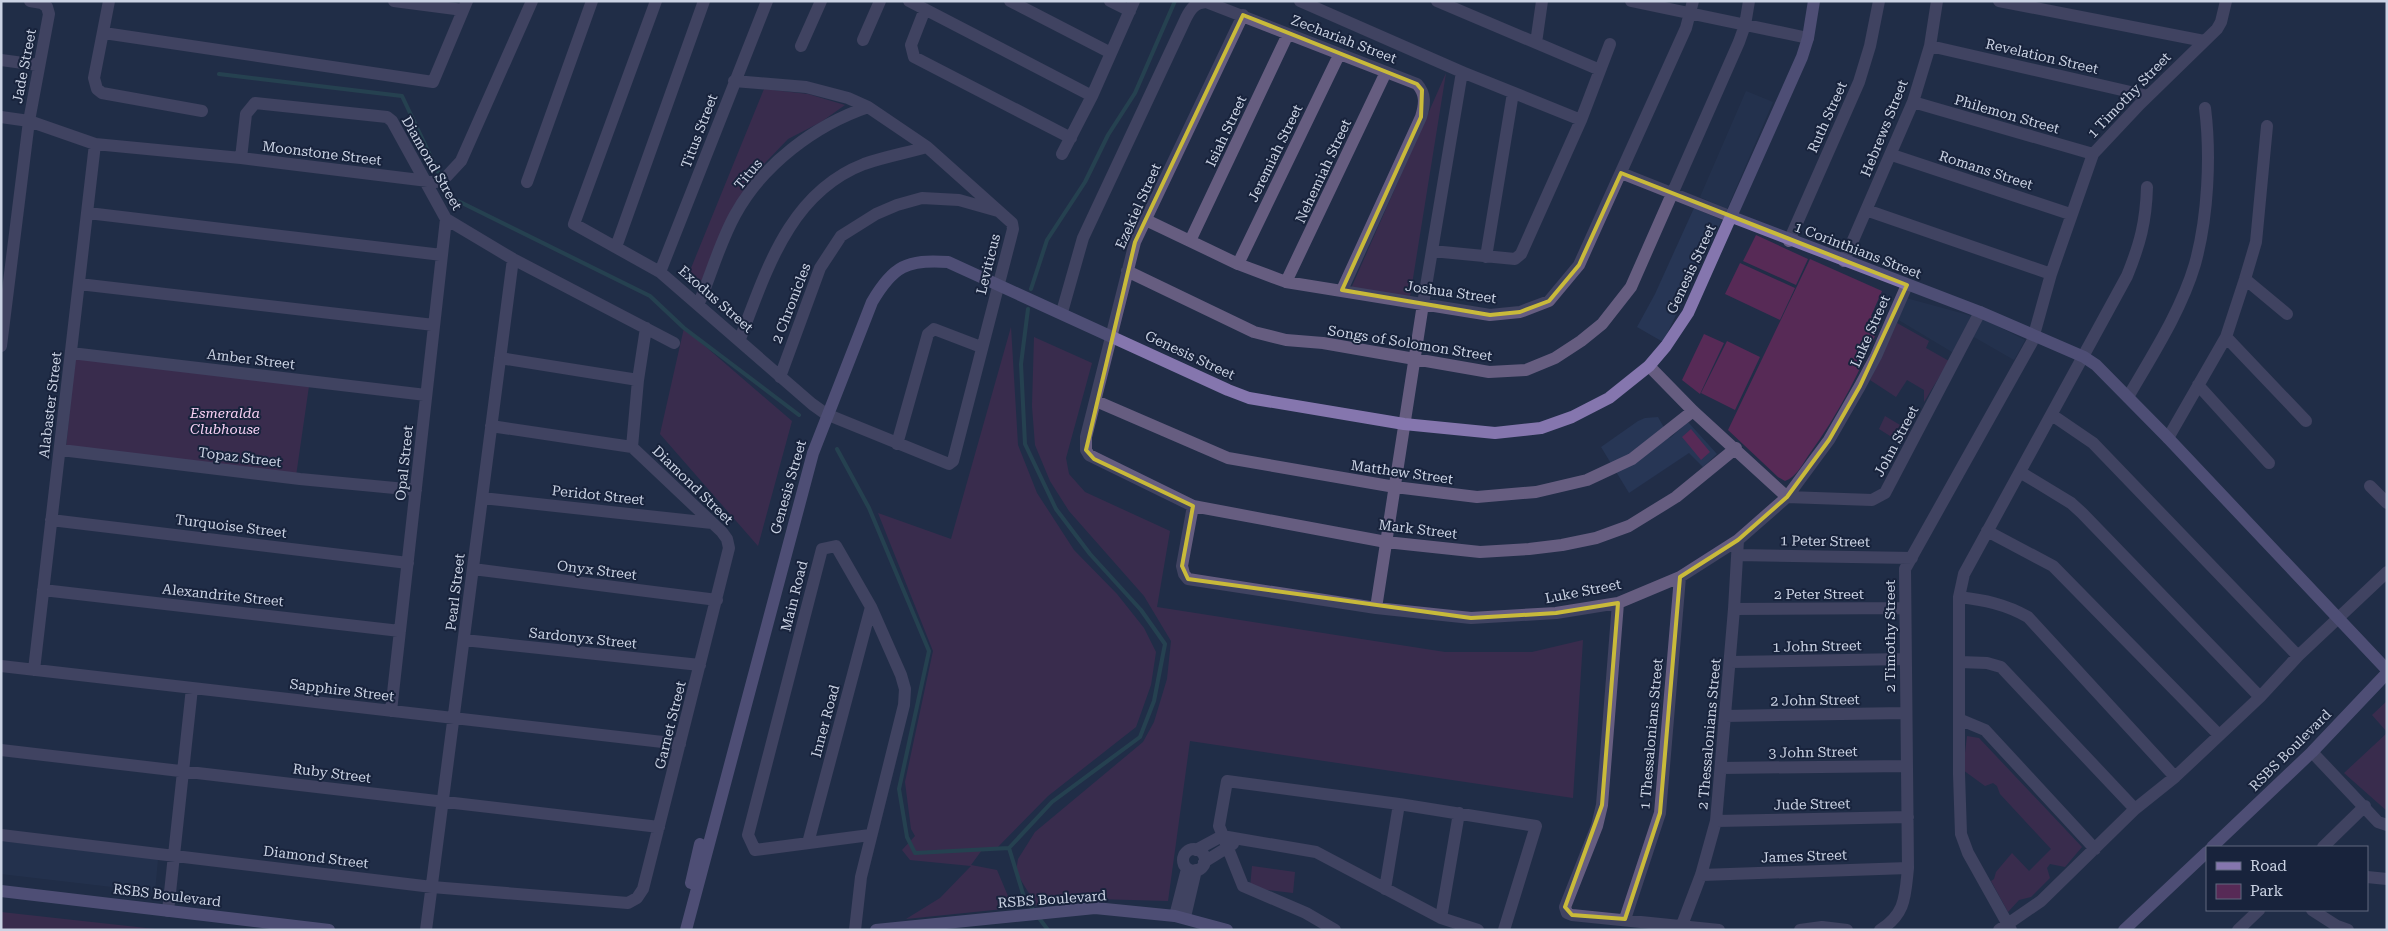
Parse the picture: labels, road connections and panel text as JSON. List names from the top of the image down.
{
  "streets": {
    "street": [
      "Zechariah Street",
      "Revelation Street",
      "Jade Street",
      "1 Timothy Street",
      "Philemon Street",
      "Ruth Street",
      "Hebrews Street",
      "Titus Street",
      "Isiah Street",
      "Moonstone Street",
      "Jeremiah Street",
      "Diamond Street",
      "Romans Street",
      "Nehemiah Street",
      "Titus",
      "Ezekiel Street",
      "1 Corinthians Street",
      "Leviticus",
      "Genesis Street",
      "Joshua Street",
      "Exodus Street",
      "2 Chronicles",
      "Luke Street",
      "Songs of Solomon Street",
      "Amber Street",
      "Alabaster Street",
      "John Street",
      "Topaz Street",
      "Opal Street",
      "Matthew Street",
      "Peridot Street",
      "Turquoise Street",
      "Mark Street",
      "1 Peter Street",
      "Onyx Street",
      "Pearl Street",
      "2 Peter Street",
      "Alexandrite Street",
      "Main Road",
      "2 Timothy Street",
      "Sardonyx Street",
      "1 John Street",
      "Sapphire Street",
      "2 John Street",
      "Inner Road",
      "Garnet Street",
      "1 Thessalonians Street",
      "2 Thessalonians Street",
      "RSBS Boulevard",
      "3 John Street",
      "Ruby Street",
      "Jude Street",
      "James Street"
    ]
  },
  "crossings": [
    ["Zechariah Street", "Isiah Street"],
    ["Zechariah Street", "Jeremiah Street"],
    ["Zechariah Street", "Nehemiah Street"],
    ["Zechariah Street", "Ezekiel Street"],
    ["Zechariah Street", "Genesis Street"],
    ["Zechariah Street", "Joshua Street"],
    ["Revelation Street", "1 Timothy Street"],
    ["Revelation Street", "Hebrews Street"],
    ["Jade Street", "Moonstone Street"],
    ["1 Timothy Street", "Philemon Street"],
    ["1 Timothy Street", "Romans Street"],
    ["1 Timothy Street", "1 Corinthians Street"],
    ["1 Timothy Street", "2 Timothy Street"],
    ["Philemon Street", "Hebrews Street"],
    ["Ruth Street", "1 Corinthians Street"],
    ["Hebrews Street", "Romans Street"],
    ["Hebrews Street", "1 Corinthians Street"],
    ["Titus Street", "Leviticus"],
    ["Titus Street", "Exodus Street"],
    ["Isiah Street", "Joshua Street"],
    ["Moonstone Street", "Diamond Street"],
    ["Moonstone Street", "Alabaster Street"],
    ["Jeremiah Street", "Joshua Street"],
    ["Diamond Street", "Opal Street"],
    ["Diamond Street", "Peridot Street"],
    ["Diamond Street", "Pearl Street"],
    ["Diamond Street", "Garnet Street"],
    ["Nehemiah Street", "Joshua Street"],
    ["Titus", "Leviticus"],
    ["Titus", "Exodus Street"],
    ["Ezekiel Street", "Genesis Street"],
    ["Ezekiel Street", "Joshua Street"],
    ["Ezekiel Street", "Songs of Solomon Street"],
    ["Ezekiel Street", "Matthew Street"],
    ["Ezekiel Street", "Mark Street"],
    ["1 Corinthians Street", "Genesis Street"],
    ["1 Corinthians Street", "Joshua Street"],
    ["1 Corinthians Street", "Luke Street"],
    ["1 Corinthians Street", "Songs of Solomon Street"],
    ["1 Corinthians Street", "John Street"],
    ["1 Corinthians Street", "2 Timothy Street"],
    ["1 Corinthians Street", "RSBS Boulevard"],
    ["Leviticus", "Genesis Street"],
    ["Leviticus", "Exodus Street"],
    ["Leviticus", "2 Chronicles"],
    ["Genesis Street", "Exodus Street"],
    ["Exodus Street", "2 Chronicles"],
    ["Luke Street", "John Street"],
    ["Luke Street", "Mark Street"],
    ["Luke Street", "1 Thessalonians Street"],
    ["Luke Street", "2 Thessalonians Street"],
    ["Amber Street", "Alabaster Street"],
    ["Amber Street", "Opal Street"],
    ["Alabaster Street", "Topaz Street"],
    ["Alabaster Street", "Turquoise Street"],
    ["Alabaster Street", "Alexandrite Street"],
    ["Alabaster Street", "Sapphire Street"],
    ["Topaz Street", "Opal Street"],
    ["Opal Street", "Turquoise Street"],
    ["Opal Street", "Alexandrite Street"],
    ["Opal Street", "Sapphire Street"],
    ["Peridot Street", "Pearl Street"],
    ["1 Peter Street", "2 Timothy Street"],
    ["1 Peter Street", "2 Thessalonians Street"],
    ["Onyx Street", "Pearl Street"],
    ["Onyx Street", "Garnet Street"],
    ["Pearl Street", "Sardonyx Street"],
    ["Pearl Street", "Sapphire Street"],
    ["Pearl Street", "Ruby Street"],
    ["2 Peter Street", "2 Timothy Street"],
    ["2 Peter Street", "2 Thessalonians Street"],
    ["Main Road", "Inner Road"],
    ["2 Timothy Street", "1 John Street"],
    ["2 Timothy Street", "2 John Street"],
    ["2 Timothy Street", "3 John Street"],
    ["2 Timothy Street", "Jude Street"],
    ["2 Timothy Street", "James Street"],
    ["Sardonyx Street", "Garnet Street"],
    ["1 John Street", "2 Thessalonians Street"],
    ["Sapphire Street", "Garnet Street"],
    ["2 John Street", "2 Thessalonians Street"],
    ["Garnet Street", "Ruby Street"],
    ["2 Thessalonians Street", "3 John Street"],
    ["2 Thessalonians Street", "Jude Street"],
    ["2 Thessalonians Street", "James Street"]
  ],
  "parks": ["Esmeralda Clubhouse"],
  "legend": ["Road", "Park"]
}
